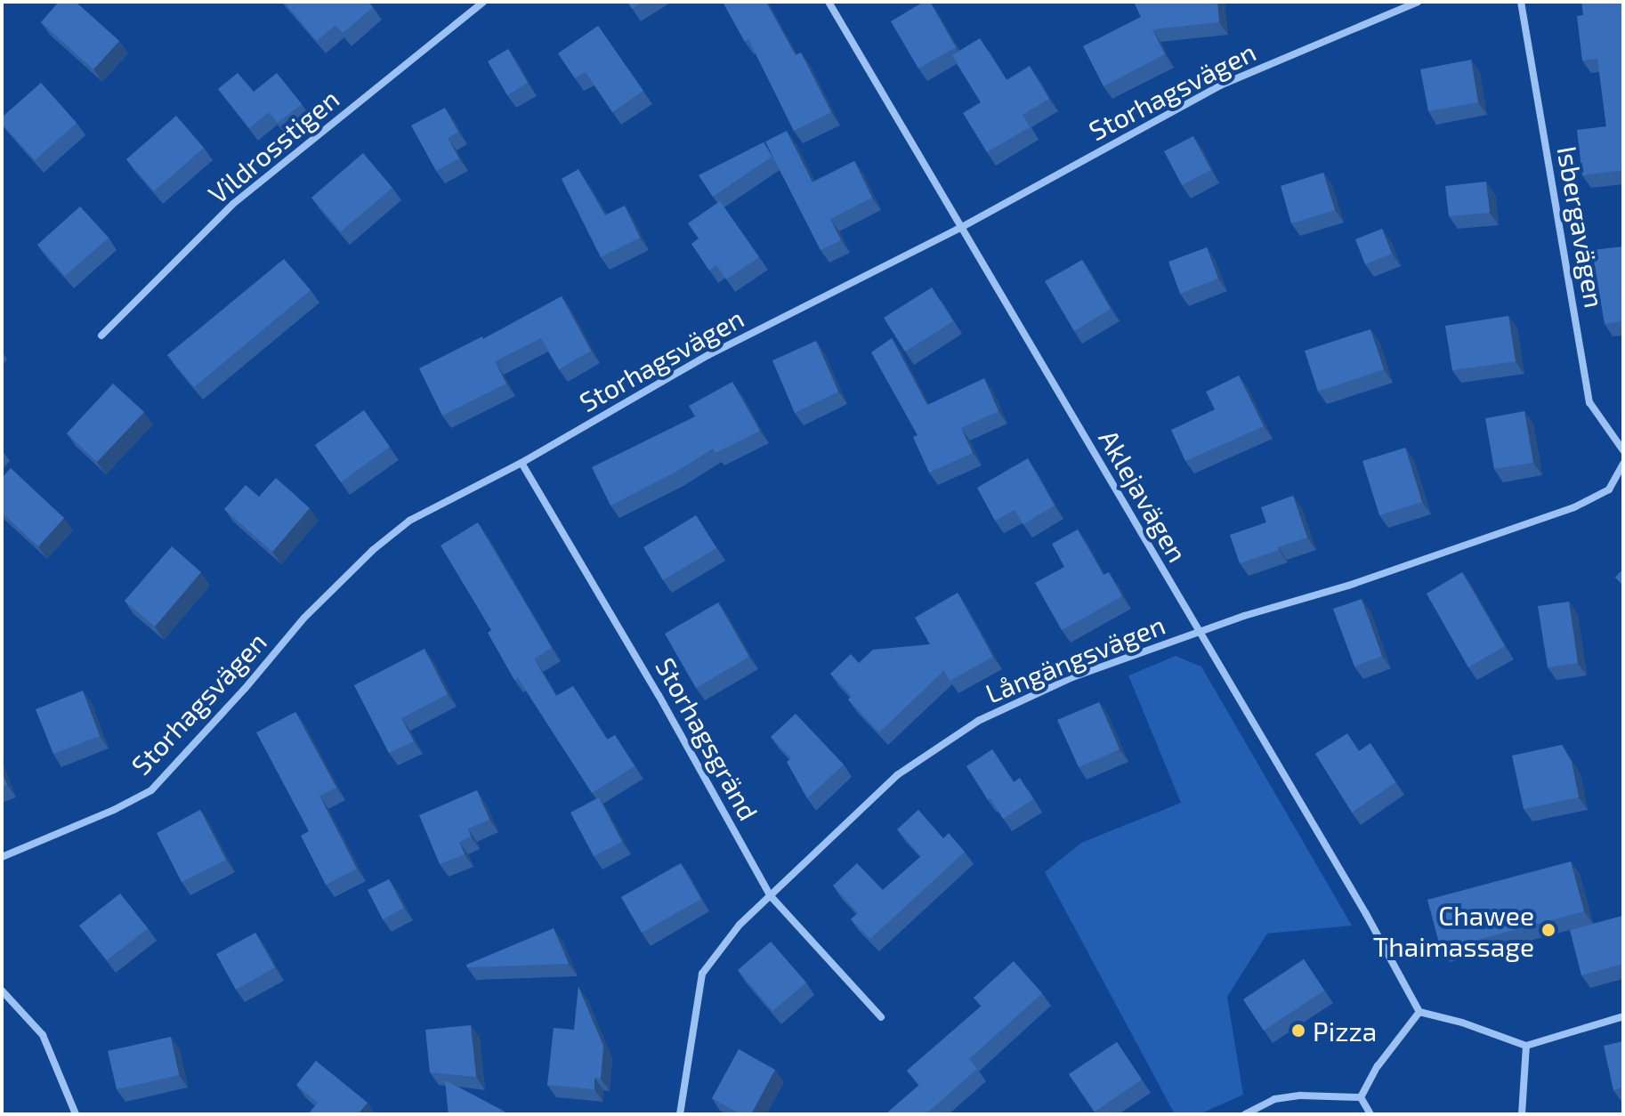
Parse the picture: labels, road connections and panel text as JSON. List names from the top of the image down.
{
  "streets": {
    "street": [
      "Storhagsvägen",
      "Vildrosstigen",
      "Isbergavägen",
      "Aklejavägen",
      "Långängsvägen",
      "Storhagsgränd"
    ]
  },
  "crossings": [
    ["Storhagsvägen", "Aklejavägen"],
    ["Storhagsvägen", "Storhagsgränd"],
    ["Aklejavägen", "Långängsvägen"],
    ["Långängsvägen", "Storhagsgränd"]
  ],
  "places": ["Chawee Thaimassage", "Pizza"]
}
